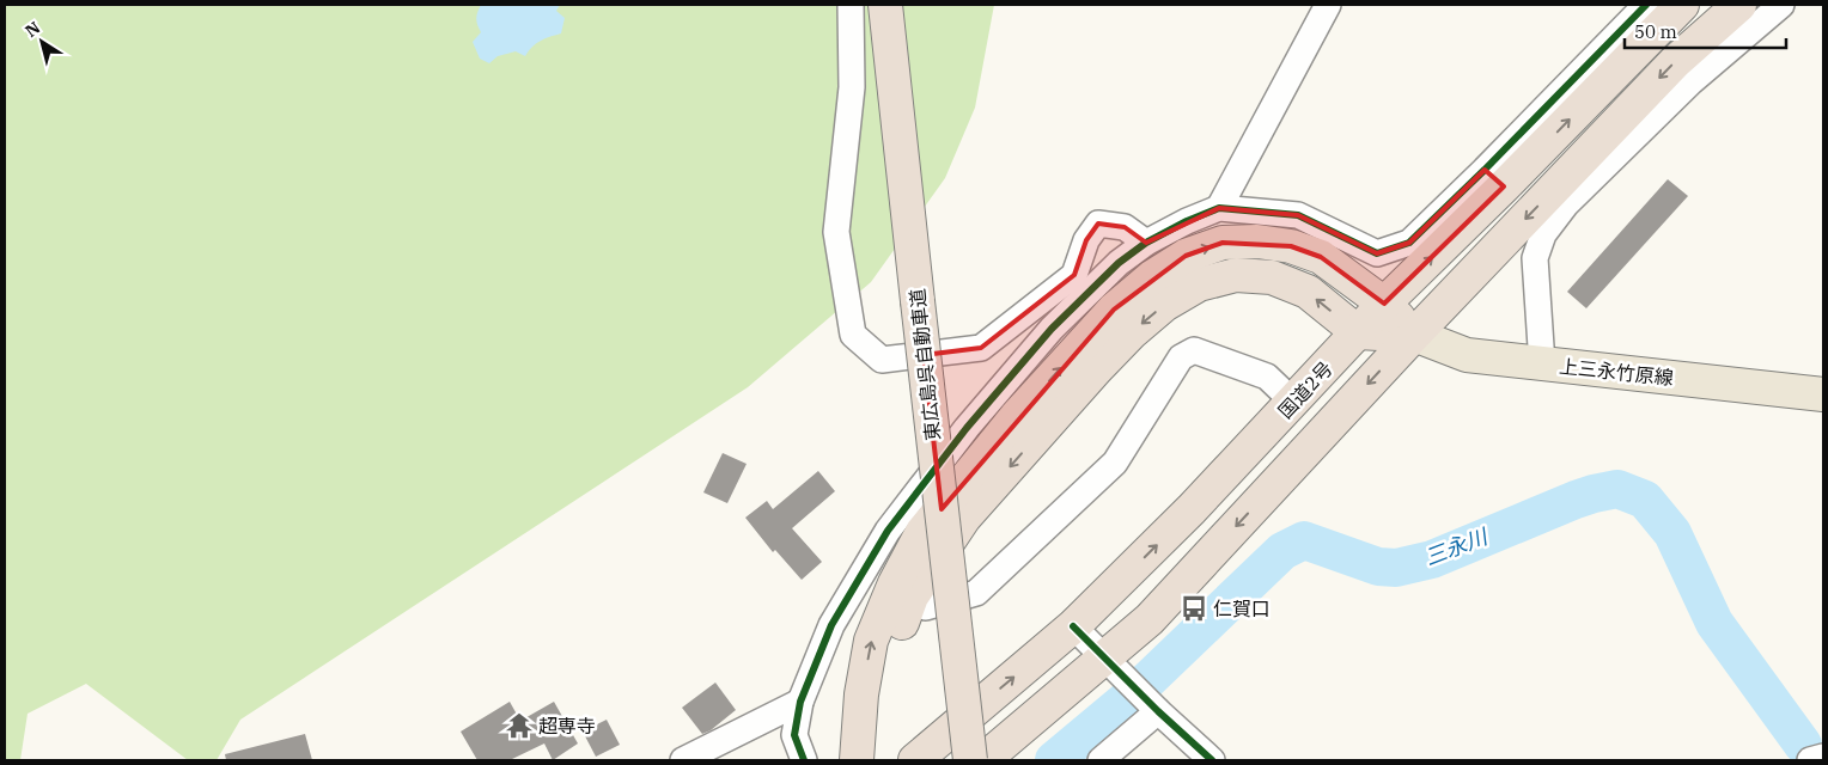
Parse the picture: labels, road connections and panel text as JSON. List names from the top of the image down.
{
  "streets": {
    "highway": ["東広島呉自動車道", "国道2号"],
    "main road": ["上三永竹原線"]
  },
  "water": ["三永川"],
  "places": {
    "bus stop": ["仁賀口"],
    "temple": ["超専寺"]
  },
  "scale_bar": "50 m",
  "north": "top left"
}
